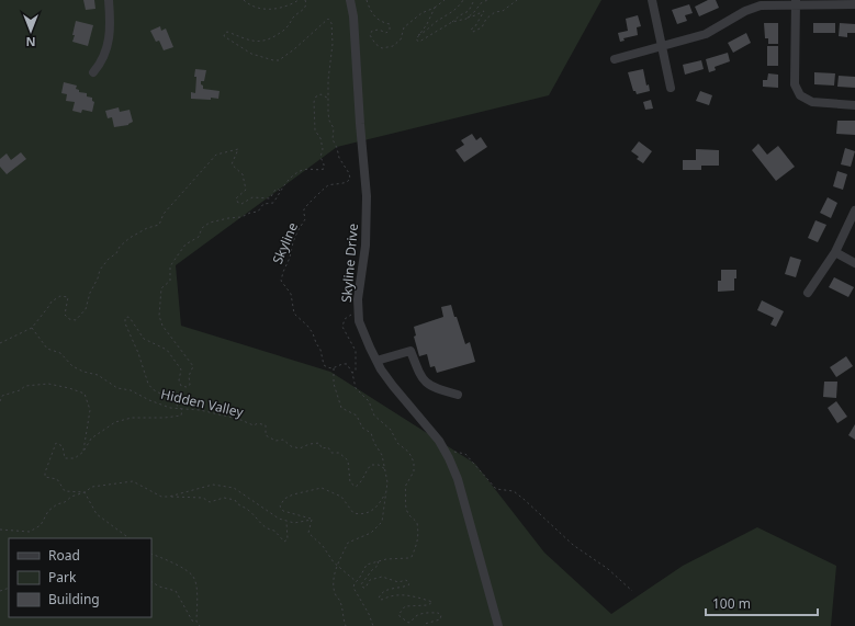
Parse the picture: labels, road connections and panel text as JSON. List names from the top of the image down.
{
  "streets": {
    "street": ["Skyline Drive"],
    "path": ["Skyline", "Hidden Valley"]
  },
  "legend": ["Road", "Park", "Building"],
  "scale_bar": "100 m",
  "north": "bottom"
}
